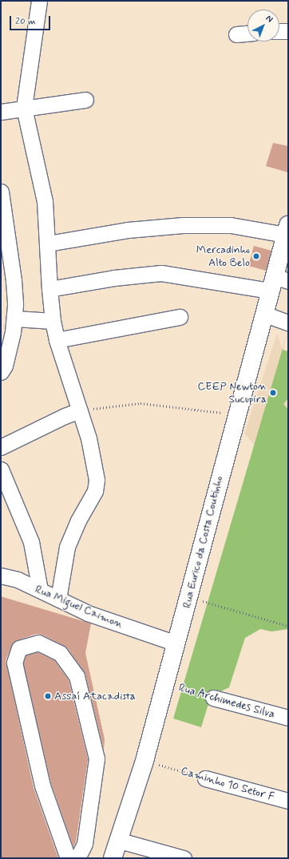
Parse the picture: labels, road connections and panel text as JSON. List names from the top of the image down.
{
  "streets": {
    "main road": ["Rua Eurico da Costa Coutinho"],
    "street": ["Rua Miguel Caimon", "Rua Archimedes Silva", "Caminho 10 Setor F"]
  },
  "crossings": [
    ["Rua Eurico da Costa Coutinho", "Rua Miguel Caimon"],
    ["Rua Eurico da Costa Coutinho", "Rua Archimedes Silva"]
  ],
  "places": ["Mercadinho Alto Belo", "CEEP Newton Sucupira", "Assaí Atacadista"],
  "scale_bar": "20 m",
  "north": "top right"
}
